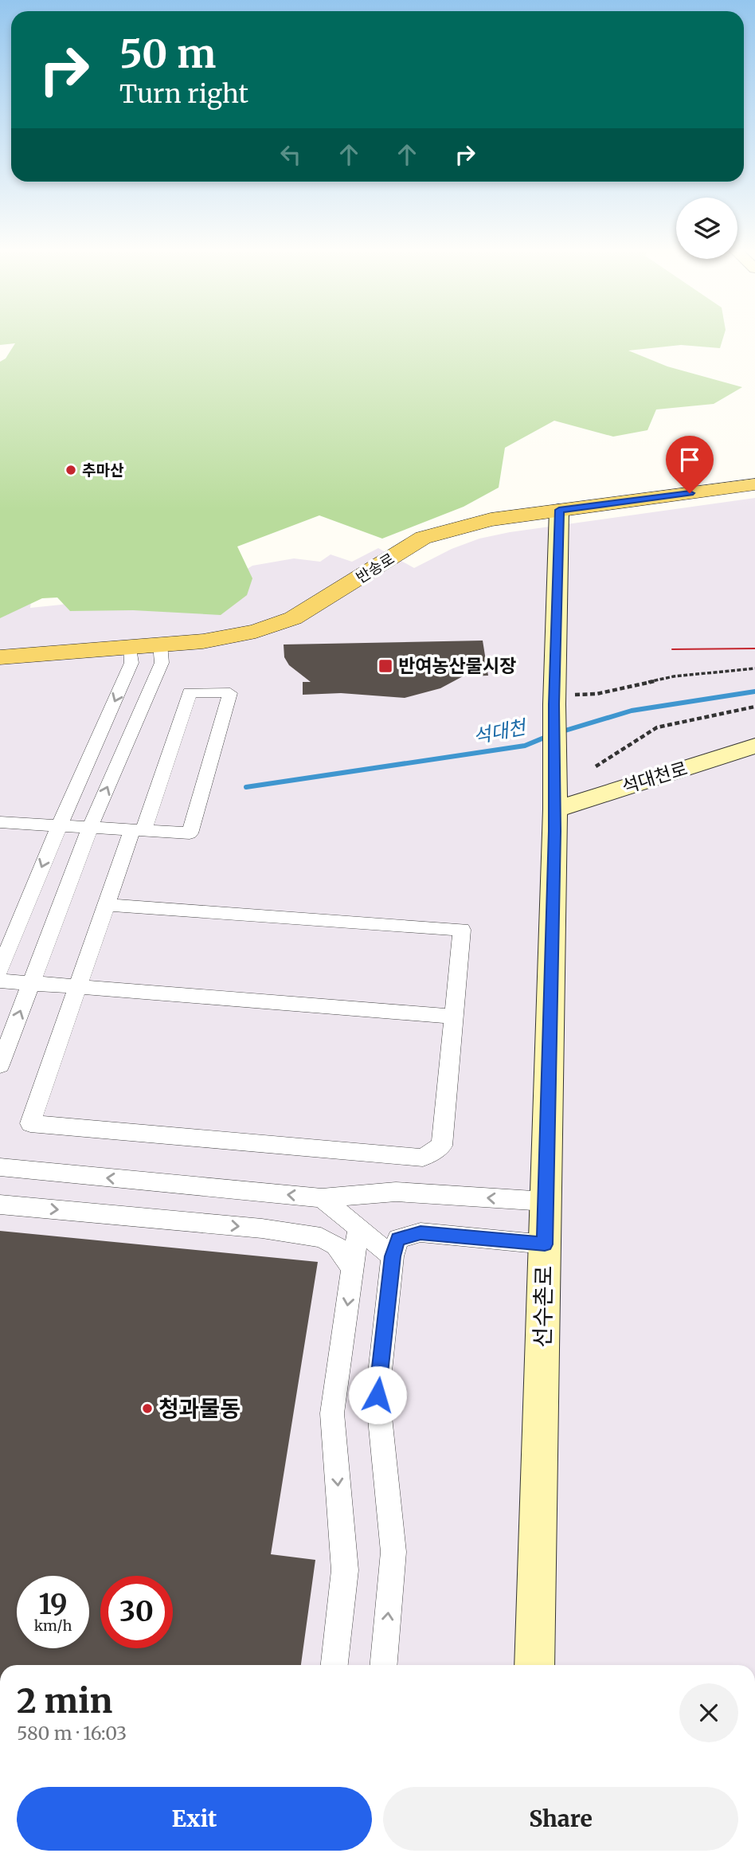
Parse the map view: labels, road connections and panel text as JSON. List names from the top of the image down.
{
  "streets": {
    "main road": ["반송로", "석대천로", "선수촌로"]
  },
  "crossings": [
    ["반송로", "선수촌로"],
    ["석대천로", "선수촌로"]
  ],
  "water": ["석대천"],
  "places": {
    "other": ["추마산", "청과물동"],
    "transit": ["반여농산물시장"]
  },
  "page": {
    "turn": ["50 m", "Turn right"],
    "speed": "19 km/h",
    "limit": "30",
    "heading": ["2 min", "580 m · 16:03"],
    "buttons": ["Exit", "Share"]
  }
}
